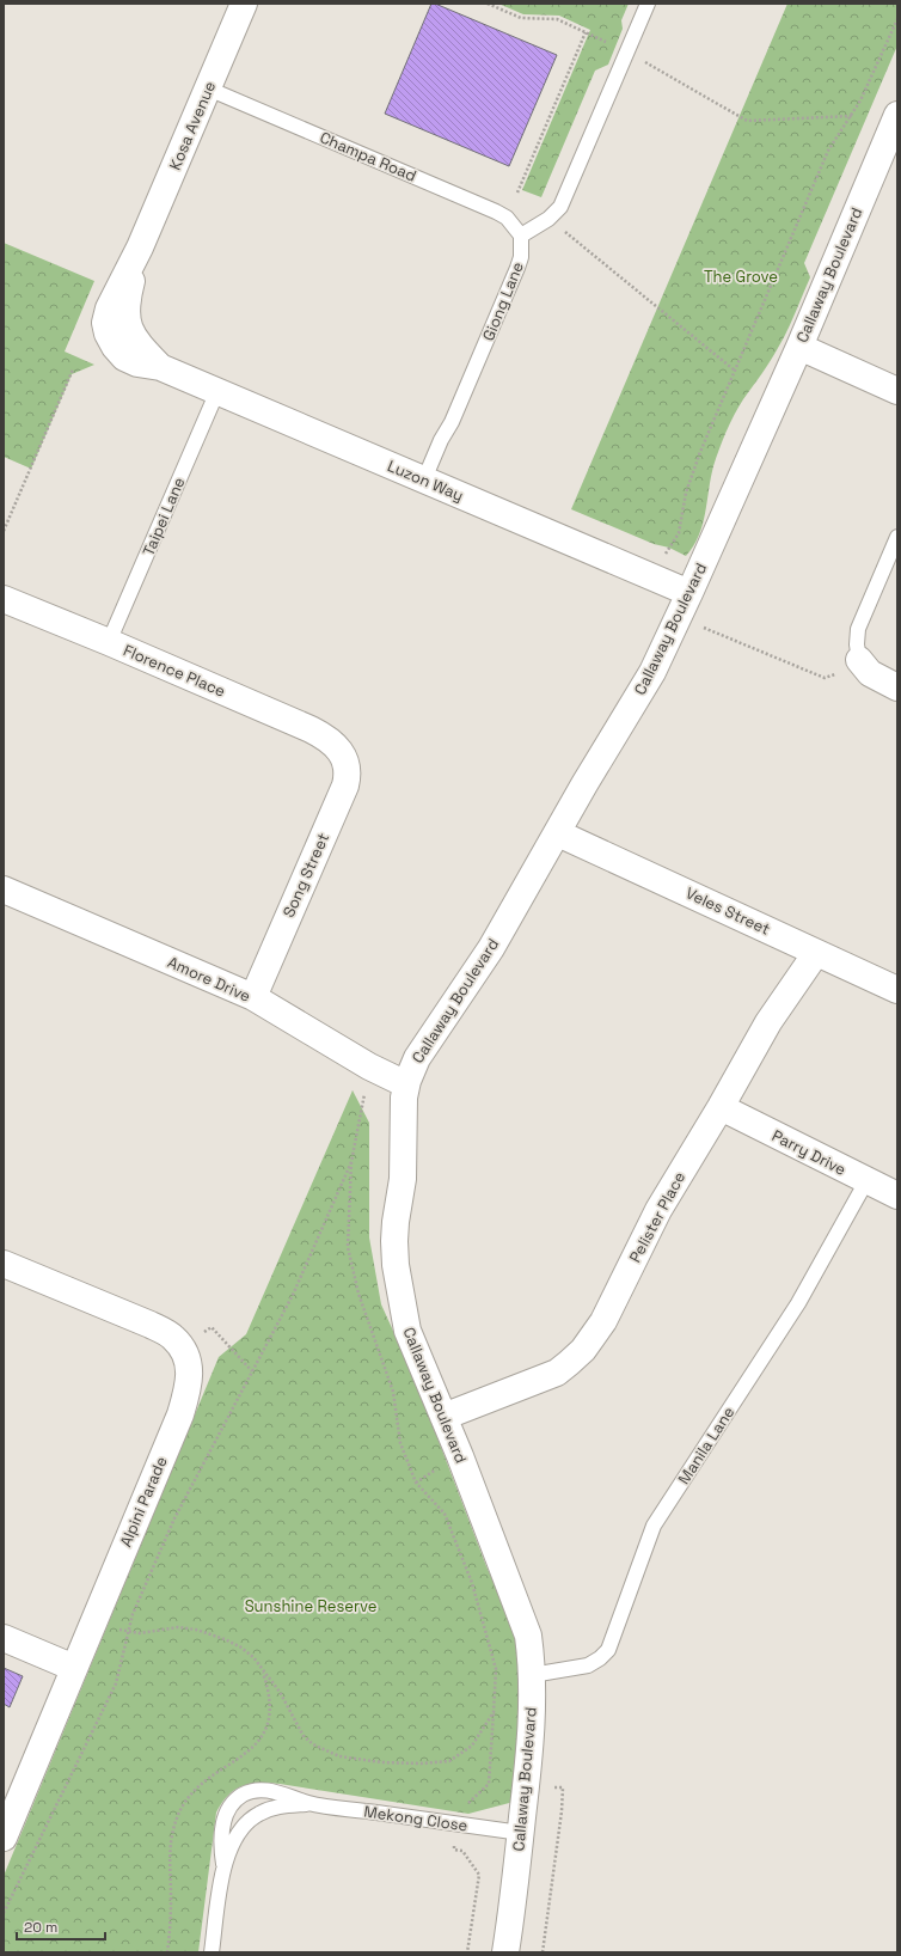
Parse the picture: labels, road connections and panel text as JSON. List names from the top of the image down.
{
  "streets": {
    "street": [
      "Kosa Avenue",
      "Callaway Boulevard",
      "Luzon Way",
      "Florence Place",
      "Song Street",
      "Veles Street",
      "Amore Drive",
      "Parry Drive",
      "Pelister Place",
      "Alpini Parade"
    ],
    "lane": [
      "Champa Road",
      "Giong Lane",
      "Taipei Lane",
      "Manila Lane",
      "Mekong Close"
    ]
  },
  "crossings": [
    ["Kosa Avenue", "Champa Road"],
    ["Kosa Avenue", "Luzon Way"],
    ["Champa Road", "Giong Lane"],
    ["Callaway Boulevard", "Luzon Way"],
    ["Callaway Boulevard", "Veles Street"],
    ["Callaway Boulevard", "Amore Drive"],
    ["Callaway Boulevard", "Pelister Place"],
    ["Callaway Boulevard", "Manila Lane"],
    ["Callaway Boulevard", "Mekong Close"],
    ["Giong Lane", "Luzon Way"],
    ["Luzon Way", "Taipei Lane"],
    ["Taipei Lane", "Florence Place"],
    ["Florence Place", "Song Street"],
    ["Song Street", "Amore Drive"],
    ["Veles Street", "Pelister Place"],
    ["Parry Drive", "Pelister Place"],
    ["Parry Drive", "Manila Lane"]
  ],
  "parks": ["The Grove", "Sunshine Reserve"],
  "scale_bar": "20 m"
}
